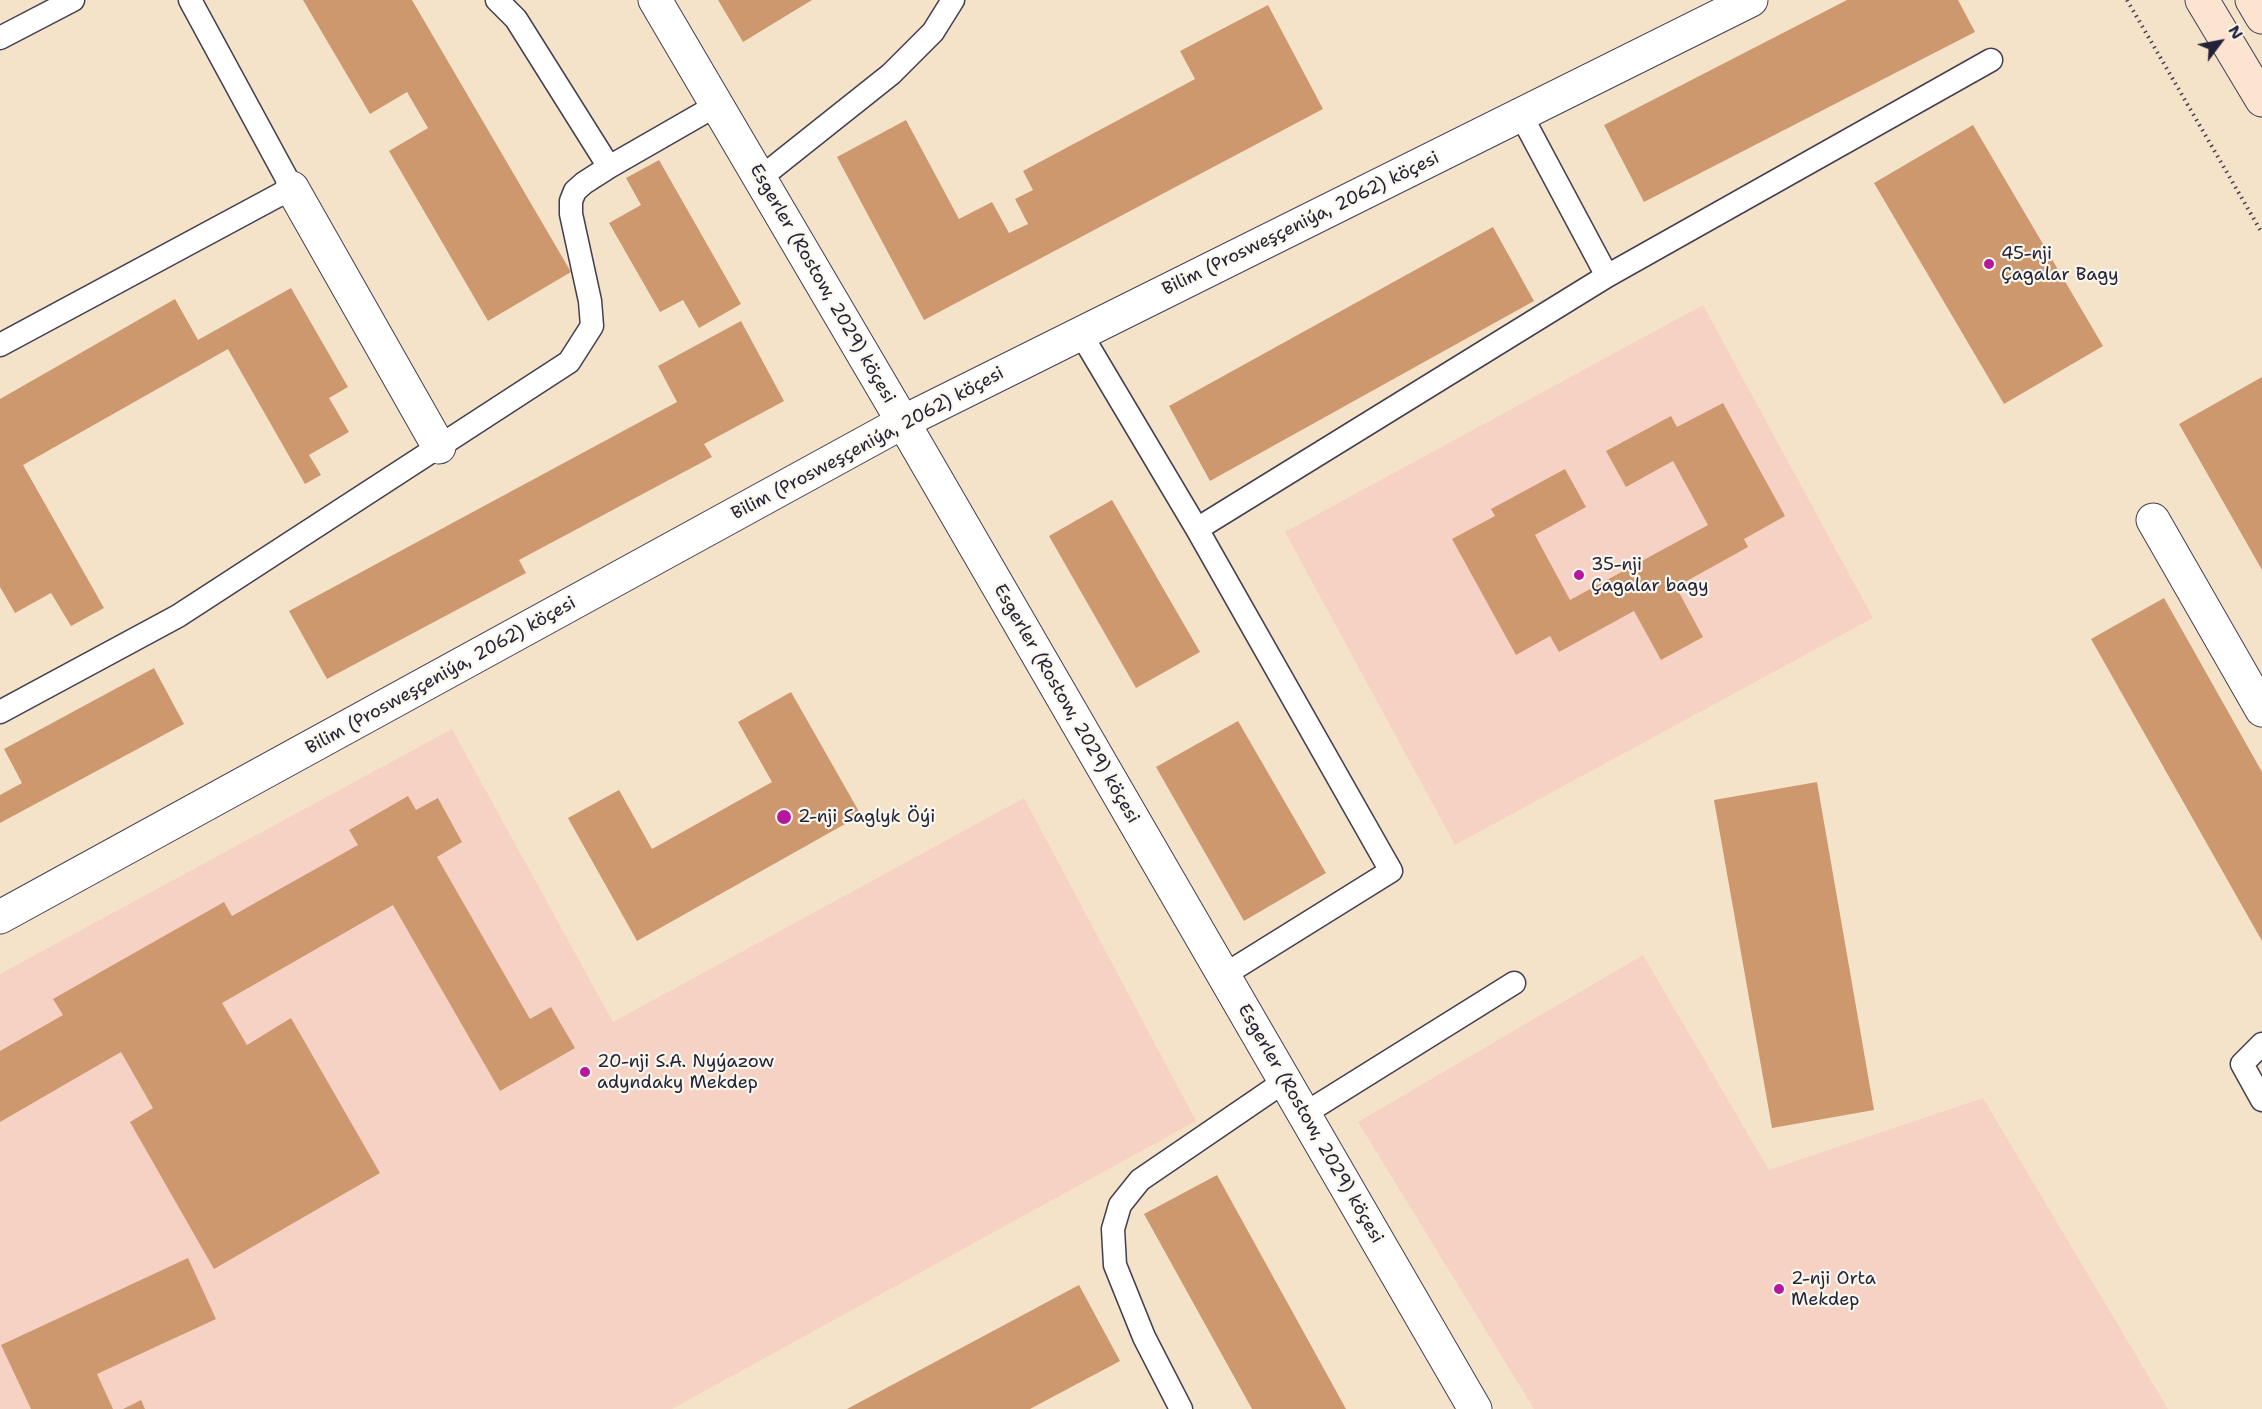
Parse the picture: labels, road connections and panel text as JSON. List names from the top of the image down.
{
  "streets": {
    "street": ["Bilim (Prosweşçeniýa, 2062) köçesi", "Esgerler (Rostow, 2029) köçesi"]
  },
  "crossings": [
    ["Bilim (Prosweşçeniýa, 2062) köçesi", "Esgerler (Rostow, 2029) köçesi"]
  ],
  "places": [
    "45-nji Çagalar Bagy",
    "35-nji Çagalar bagy",
    "2-nji Saglyk Öýi",
    "20-nji S.A. Nyýazow adyndaky Mekdep",
    "2-nji Orta Mekdep"
  ],
  "north": "top right"
}
